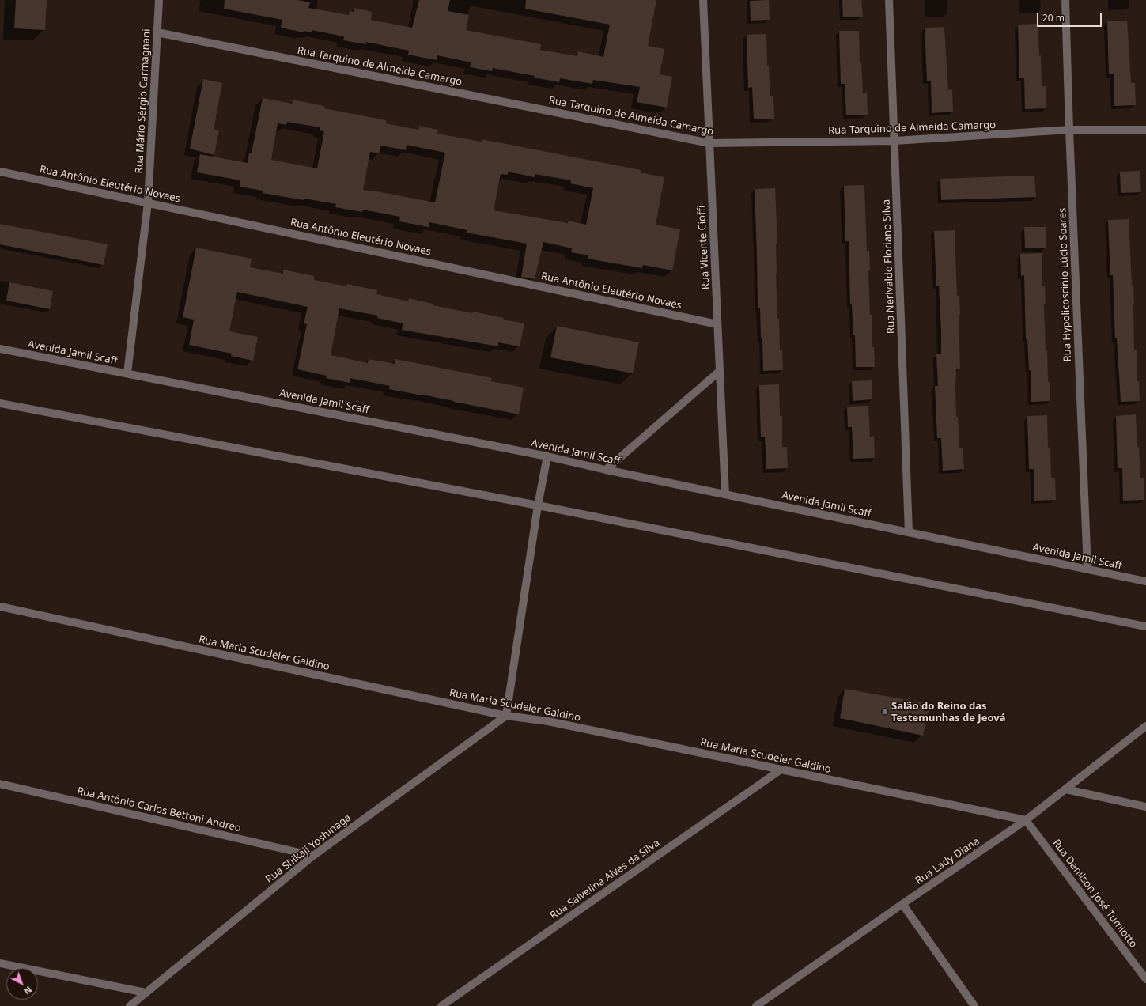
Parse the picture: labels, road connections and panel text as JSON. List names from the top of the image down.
{
  "streets": {
    "street": [
      "Rua Tarquino de Almeida Camargo",
      "Rua Mário Sérgio Carmagnani",
      "Rua Antônio Eleutério Novaes",
      "Rua Vicente Cioffi",
      "Rua Nerivaldo Floriano Silva",
      "Rua Hypolicoscinio Lúcio Soares",
      "Avenida Jamil Scaff",
      "Rua Maria Scudeler Galdino",
      "Rua Antônio Carlos Bettoni Andreo",
      "Rua Shikaji Yoshinaga",
      "Rua Lady Diana",
      "Rua Salvelina Alves da Silva",
      "Rua Danilson José Tumiotto"
    ]
  },
  "crossings": [
    ["Rua Tarquino de Almeida Camargo", "Rua Mário Sérgio Carmagnani"],
    ["Rua Tarquino de Almeida Camargo", "Rua Vicente Cioffi"],
    ["Rua Tarquino de Almeida Camargo", "Rua Nerivaldo Floriano Silva"],
    ["Rua Tarquino de Almeida Camargo", "Rua Hypolicoscinio Lúcio Soares"],
    ["Rua Mário Sérgio Carmagnani", "Rua Antônio Eleutério Novaes"],
    ["Rua Mário Sérgio Carmagnani", "Avenida Jamil Scaff"],
    ["Rua Antônio Eleutério Novaes", "Rua Vicente Cioffi"],
    ["Rua Vicente Cioffi", "Avenida Jamil Scaff"],
    ["Rua Nerivaldo Floriano Silva", "Avenida Jamil Scaff"],
    ["Rua Hypolicoscinio Lúcio Soares", "Avenida Jamil Scaff"],
    ["Rua Maria Scudeler Galdino", "Rua Shikaji Yoshinaga"],
    ["Rua Maria Scudeler Galdino", "Rua Lady Diana"],
    ["Rua Maria Scudeler Galdino", "Rua Salvelina Alves da Silva"],
    ["Rua Maria Scudeler Galdino", "Rua Danilson José Tumiotto"],
    ["Rua Antônio Carlos Bettoni Andreo", "Rua Shikaji Yoshinaga"],
    ["Rua Lady Diana", "Rua Danilson José Tumiotto"]
  ],
  "places": ["Salão do Reino das Testemunhas de Jeová"],
  "scale_bar": "20 m",
  "north": "bottom right"
}
